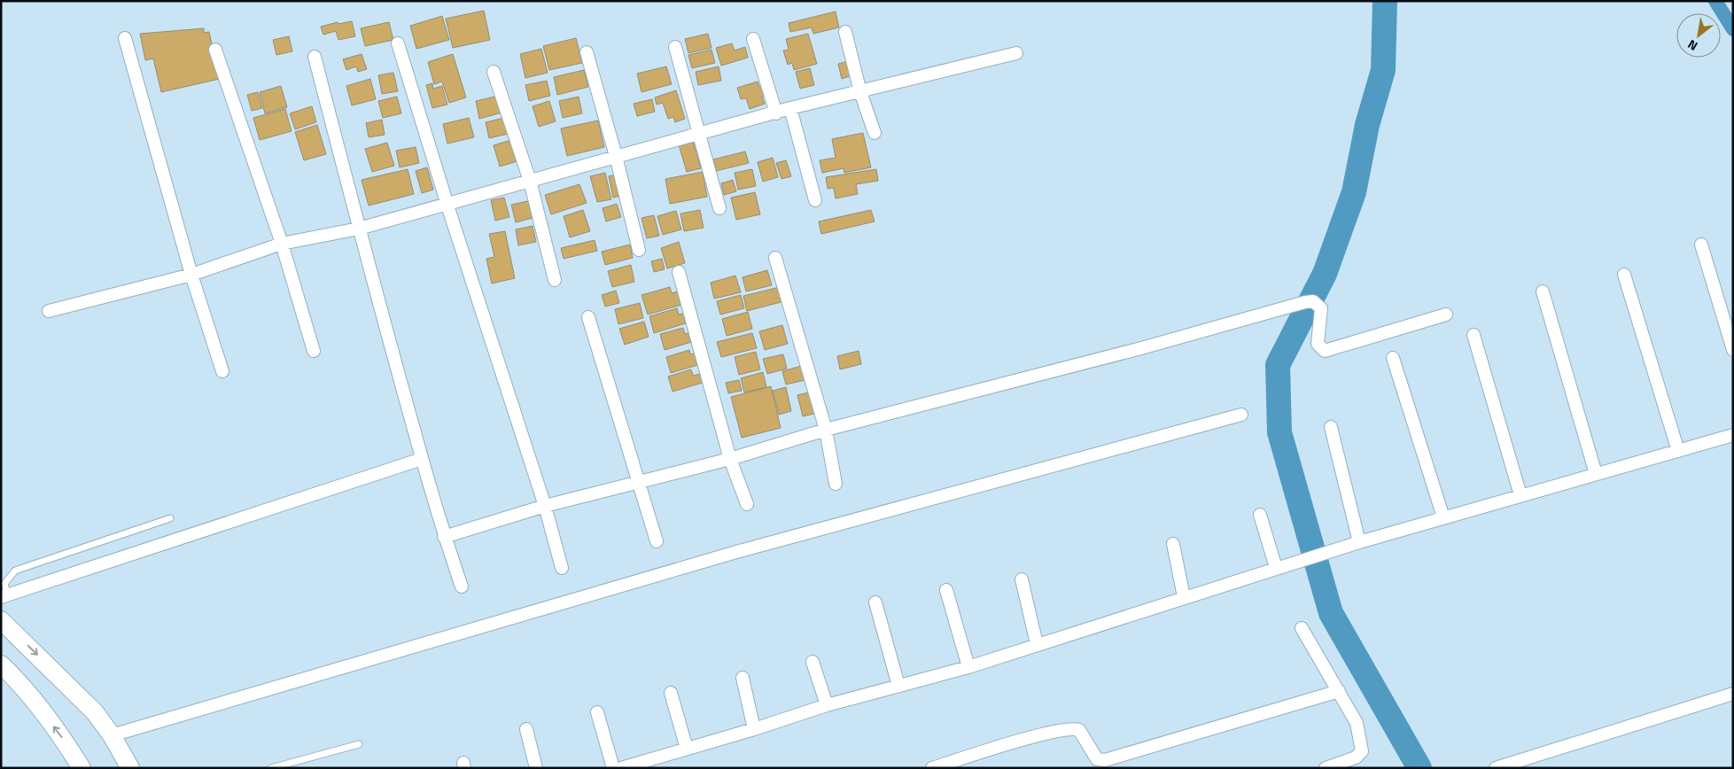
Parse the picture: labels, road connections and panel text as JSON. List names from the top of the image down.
{
  "north": "bottom left"
}
